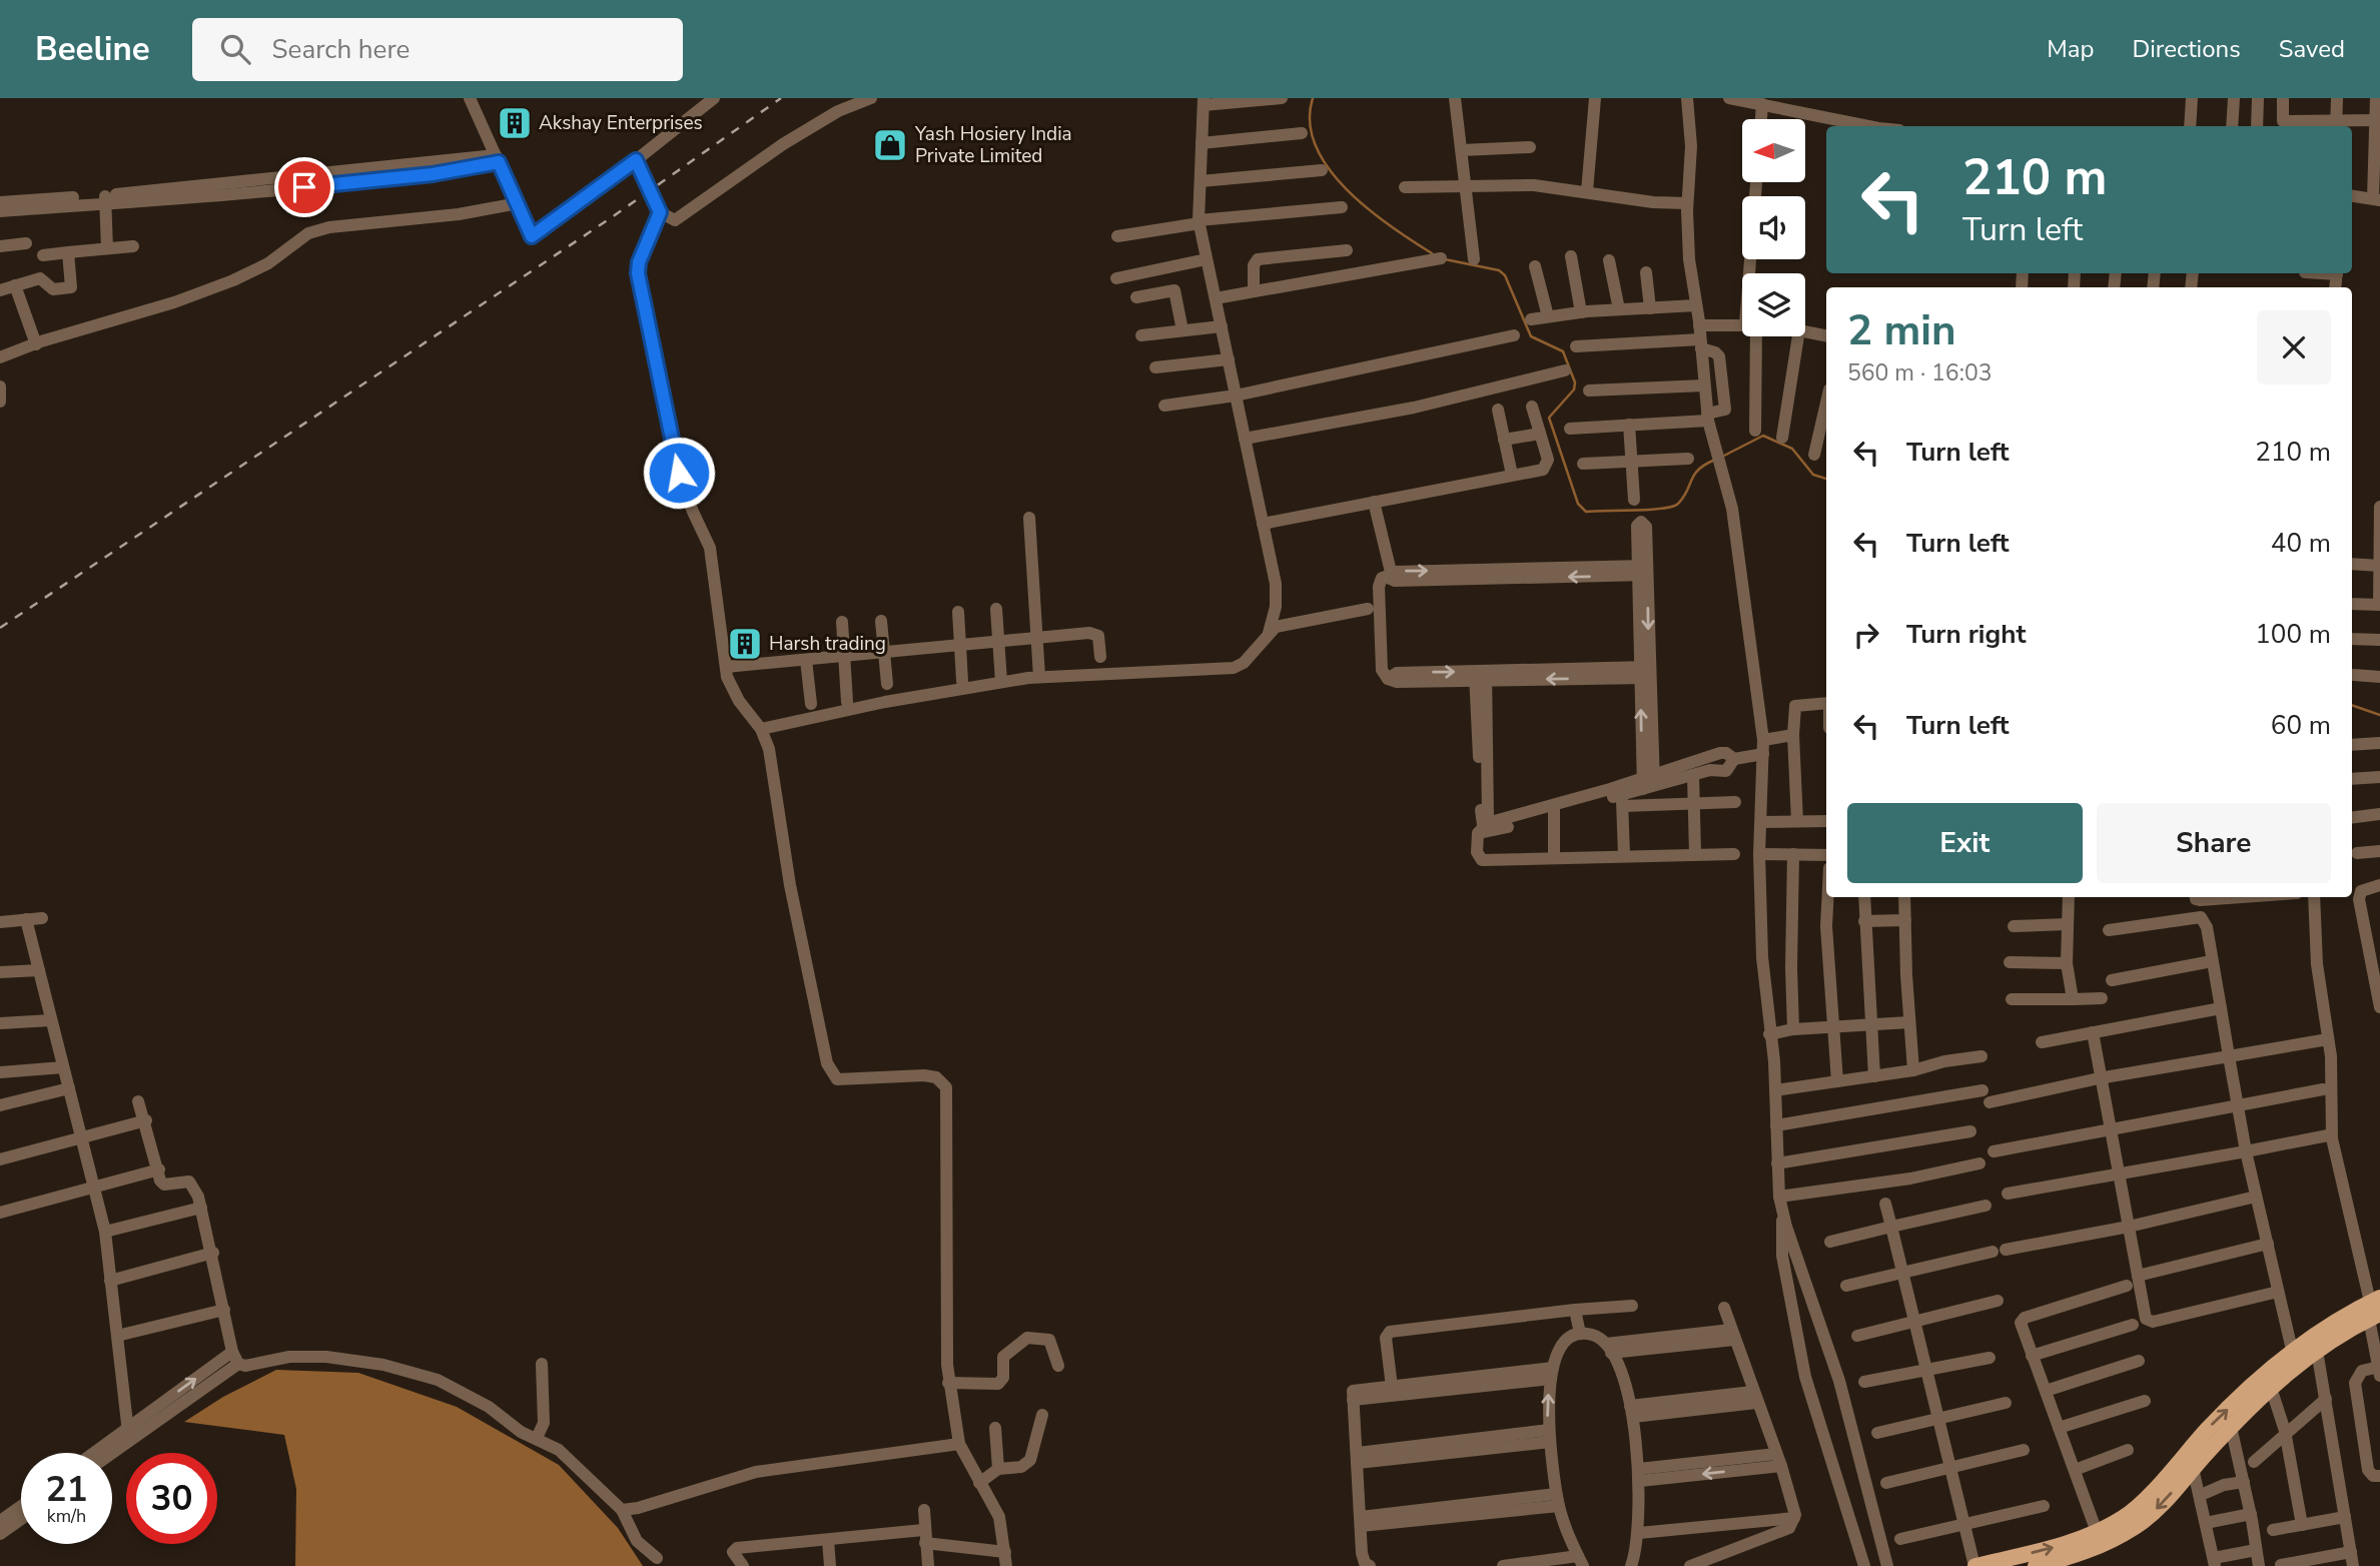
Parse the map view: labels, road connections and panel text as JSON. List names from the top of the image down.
{
  "places": {
    "building": ["Akshay Enterprises", "Harsh trading"],
    "shop": ["Yash Hosiery India Private Limited"]
  },
  "north": "left",
  "page": {
    "header": "Beeline",
    "search": "Search here",
    "nav": ["Map", "Directions", "Saved"],
    "turn": ["210 m", "Turn left"],
    "heading": ["2 min", "560 m · 16:03"],
    "list": [
      {
        "name": "Turn left",
        "value": "210 m"
      },
      {
        "name": "Turn left",
        "value": "40 m"
      },
      {
        "name": "Turn right",
        "value": "100 m"
      },
      {
        "name": "Turn left",
        "value": "60 m"
      }
    ],
    "buttons": ["Exit", "Share"],
    "speed": "21 km/h",
    "limit": "30"
  }
}
